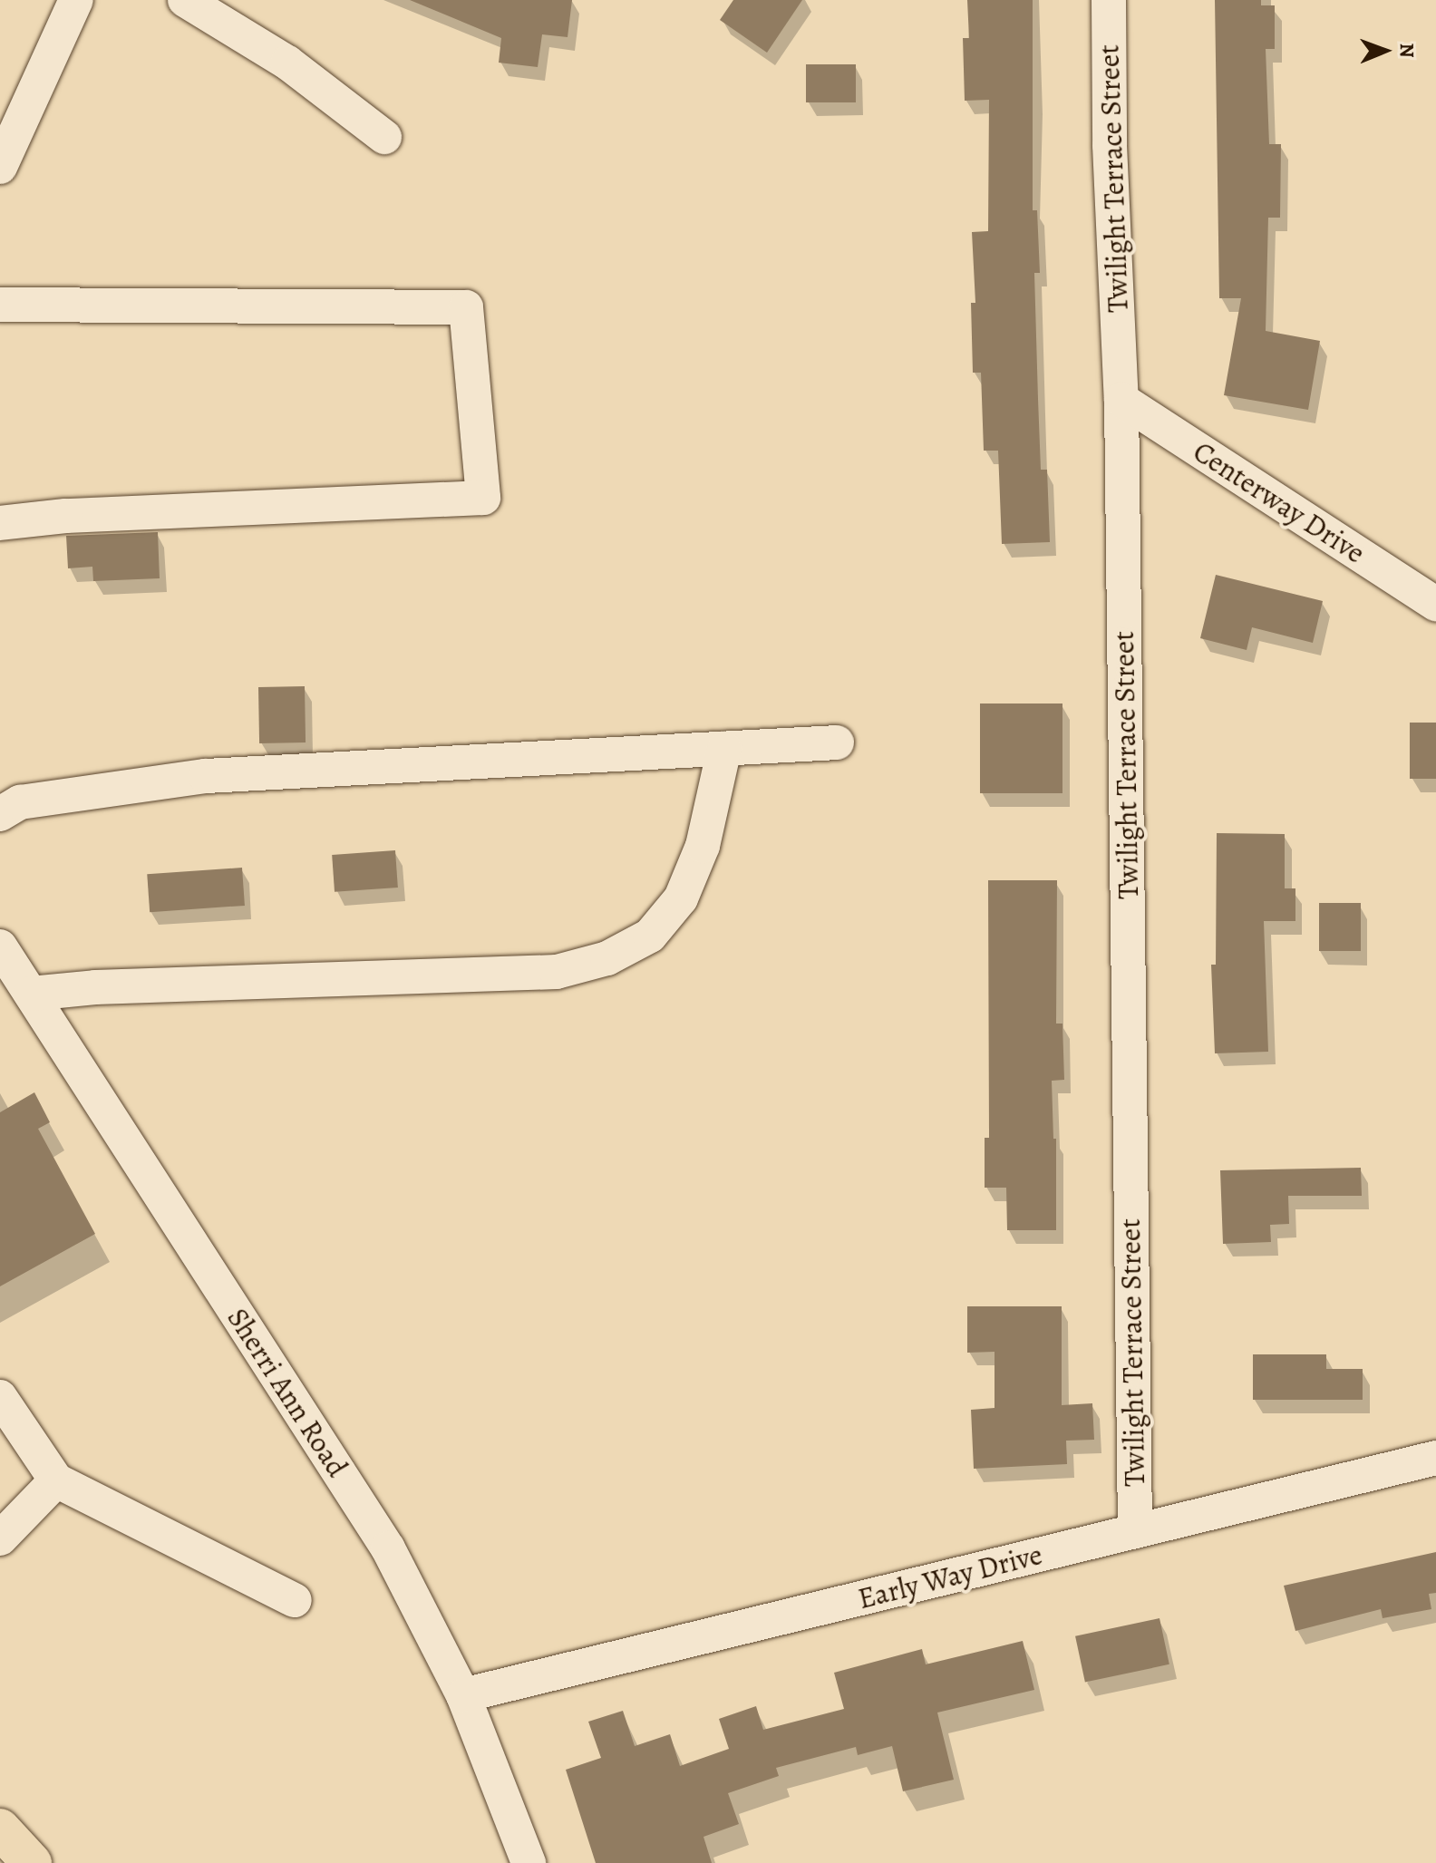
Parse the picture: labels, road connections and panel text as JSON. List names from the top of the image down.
{
  "streets": {
    "street": [
      "Twilight Terrace Street",
      "Centerway Drive",
      "Sherri Ann Road",
      "Early Way Drive"
    ]
  },
  "crossings": [
    ["Twilight Terrace Street", "Centerway Drive"],
    ["Twilight Terrace Street", "Early Way Drive"],
    ["Sherri Ann Road", "Early Way Drive"]
  ],
  "north": "right"
}
